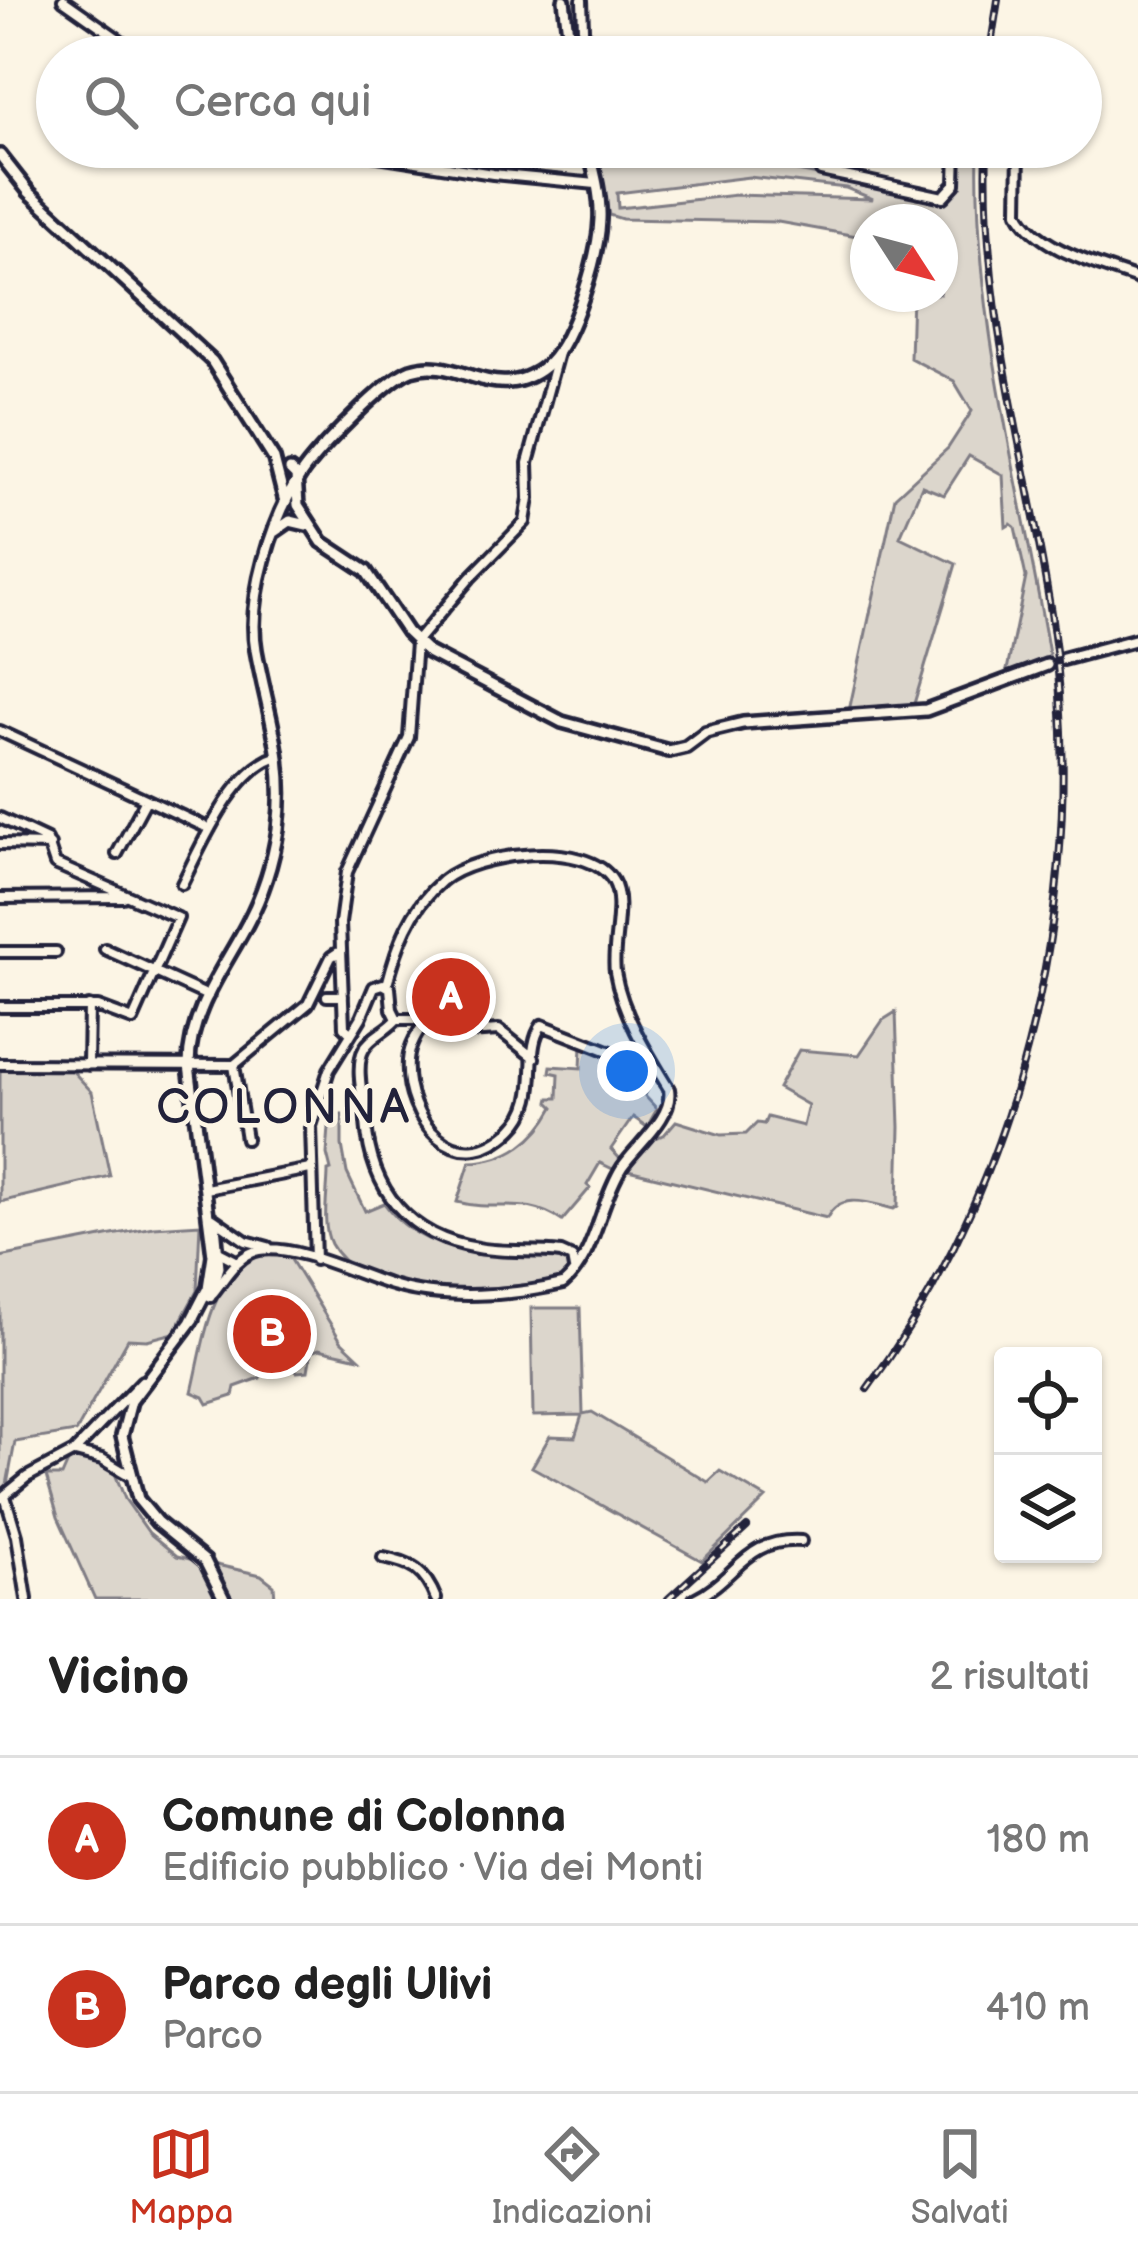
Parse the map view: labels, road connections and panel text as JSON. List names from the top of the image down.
{
  "districts": ["COLONNA"],
  "north": "bottom right",
  "page": {
    "search": "Cerca qui",
    "pins": ["A", "B"],
    "heading": ["Vicino", "2 risultati"],
    "list": [
      {
        "mark": "A",
        "name": "Comune di Colonna",
        "note": "Edificio pubblico · Via dei Monti",
        "value": "180 m"
      },
      {
        "mark": "B",
        "name": "Parco degli Ulivi",
        "note": "Parco",
        "value": "410 m"
      }
    ],
    "nav": ["Mappa", "Indicazioni", "Salvati"]
  }
}
